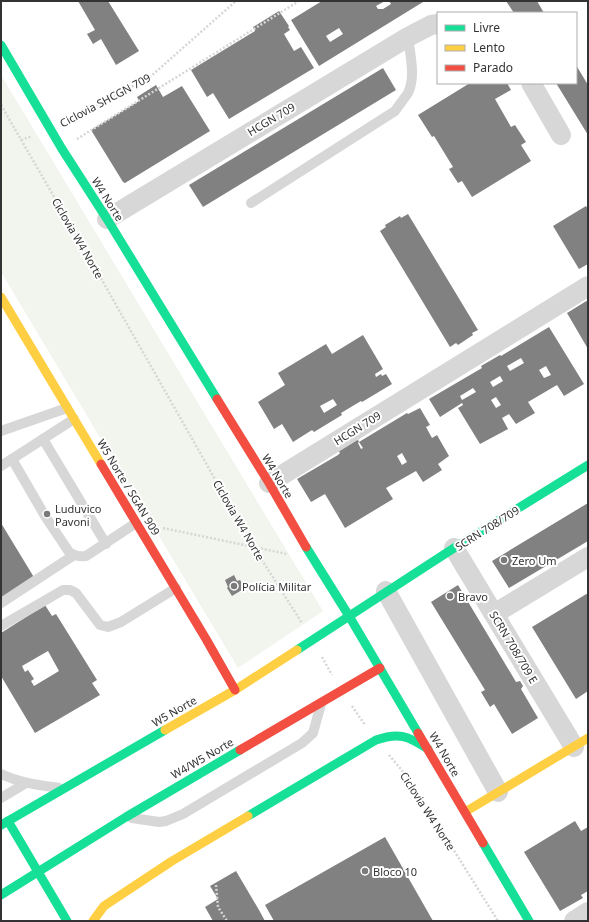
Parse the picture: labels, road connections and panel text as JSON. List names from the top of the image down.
{
  "streets": {
    "main road": [
      "W4 Norte",
      "W5 Norte / SGAN 909",
      "SCRN 708/709",
      "W5 Norte",
      "W4/W5 Norte"
    ],
    "street": ["HCGN 709", "SCRN 708/709 E"],
    "path": ["Ciclovia SHCGN 709", "Ciclovia W4 Norte"]
  },
  "crossings": [
    ["Ciclovia SHCGN 709", "W4 Norte"],
    ["Ciclovia SHCGN 709", "Ciclovia W4 Norte"],
    ["HCGN 709", "W4 Norte"],
    ["W4 Norte", "SCRN 708/709"],
    ["W4 Norte", "W5 Norte"],
    ["W4 Norte", "W4/W5 Norte"],
    ["Ciclovia W4 Norte", "W5 Norte"],
    ["Ciclovia W4 Norte", "W4/W5 Norte"],
    ["W5 Norte / SGAN 909", "W5 Norte"],
    ["SCRN 708/709", "SCRN 708/709 E"],
    ["SCRN 708/709", "W5 Norte"]
  ],
  "places": [
    "Luduvico Pavoni",
    "Zero Um",
    "Polícia Militar",
    "Bravo",
    "Bloco 10"
  ],
  "legend": ["Livre", "Lento", "Parado"]
}
